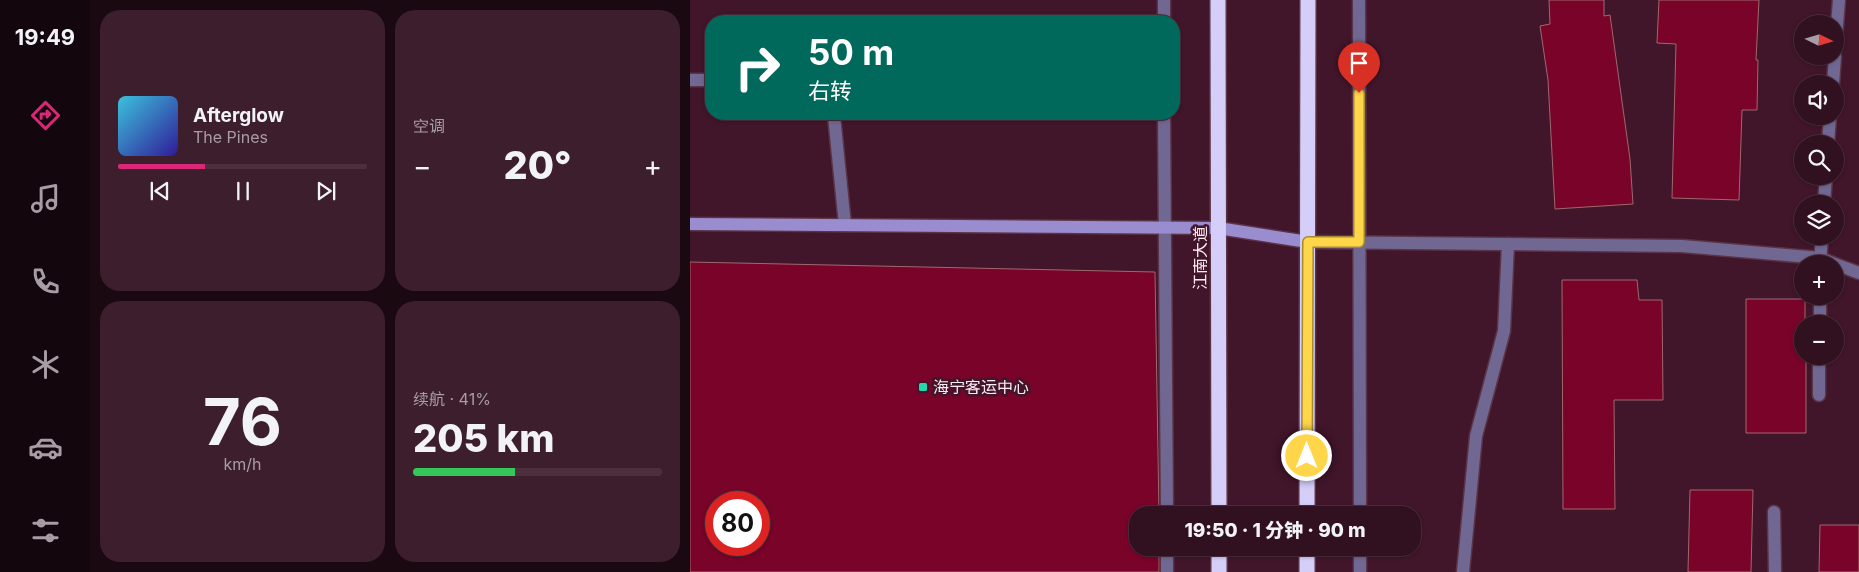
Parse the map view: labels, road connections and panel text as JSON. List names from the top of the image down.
{
  "streets": {
    "highway": ["江南大道"]
  },
  "places": {
    "transit": ["海宁客运中心"]
  },
  "north": "right",
  "page": {
    "tabs": "19:49",
    "tile": [
      "空调",
      ["76", "km/h"],
      ["续航 · 41%", "205 km"]
    ],
    "map_buttons": ["+", "−"],
    "turn": ["50 m", "右转"],
    "song": ["Afterglow", "The Pines"],
    "heat": ["−", "20°", "+"],
    "limit": "80",
    "trip": "19:50 · 1 分钟 · 90 m"
  }
}
